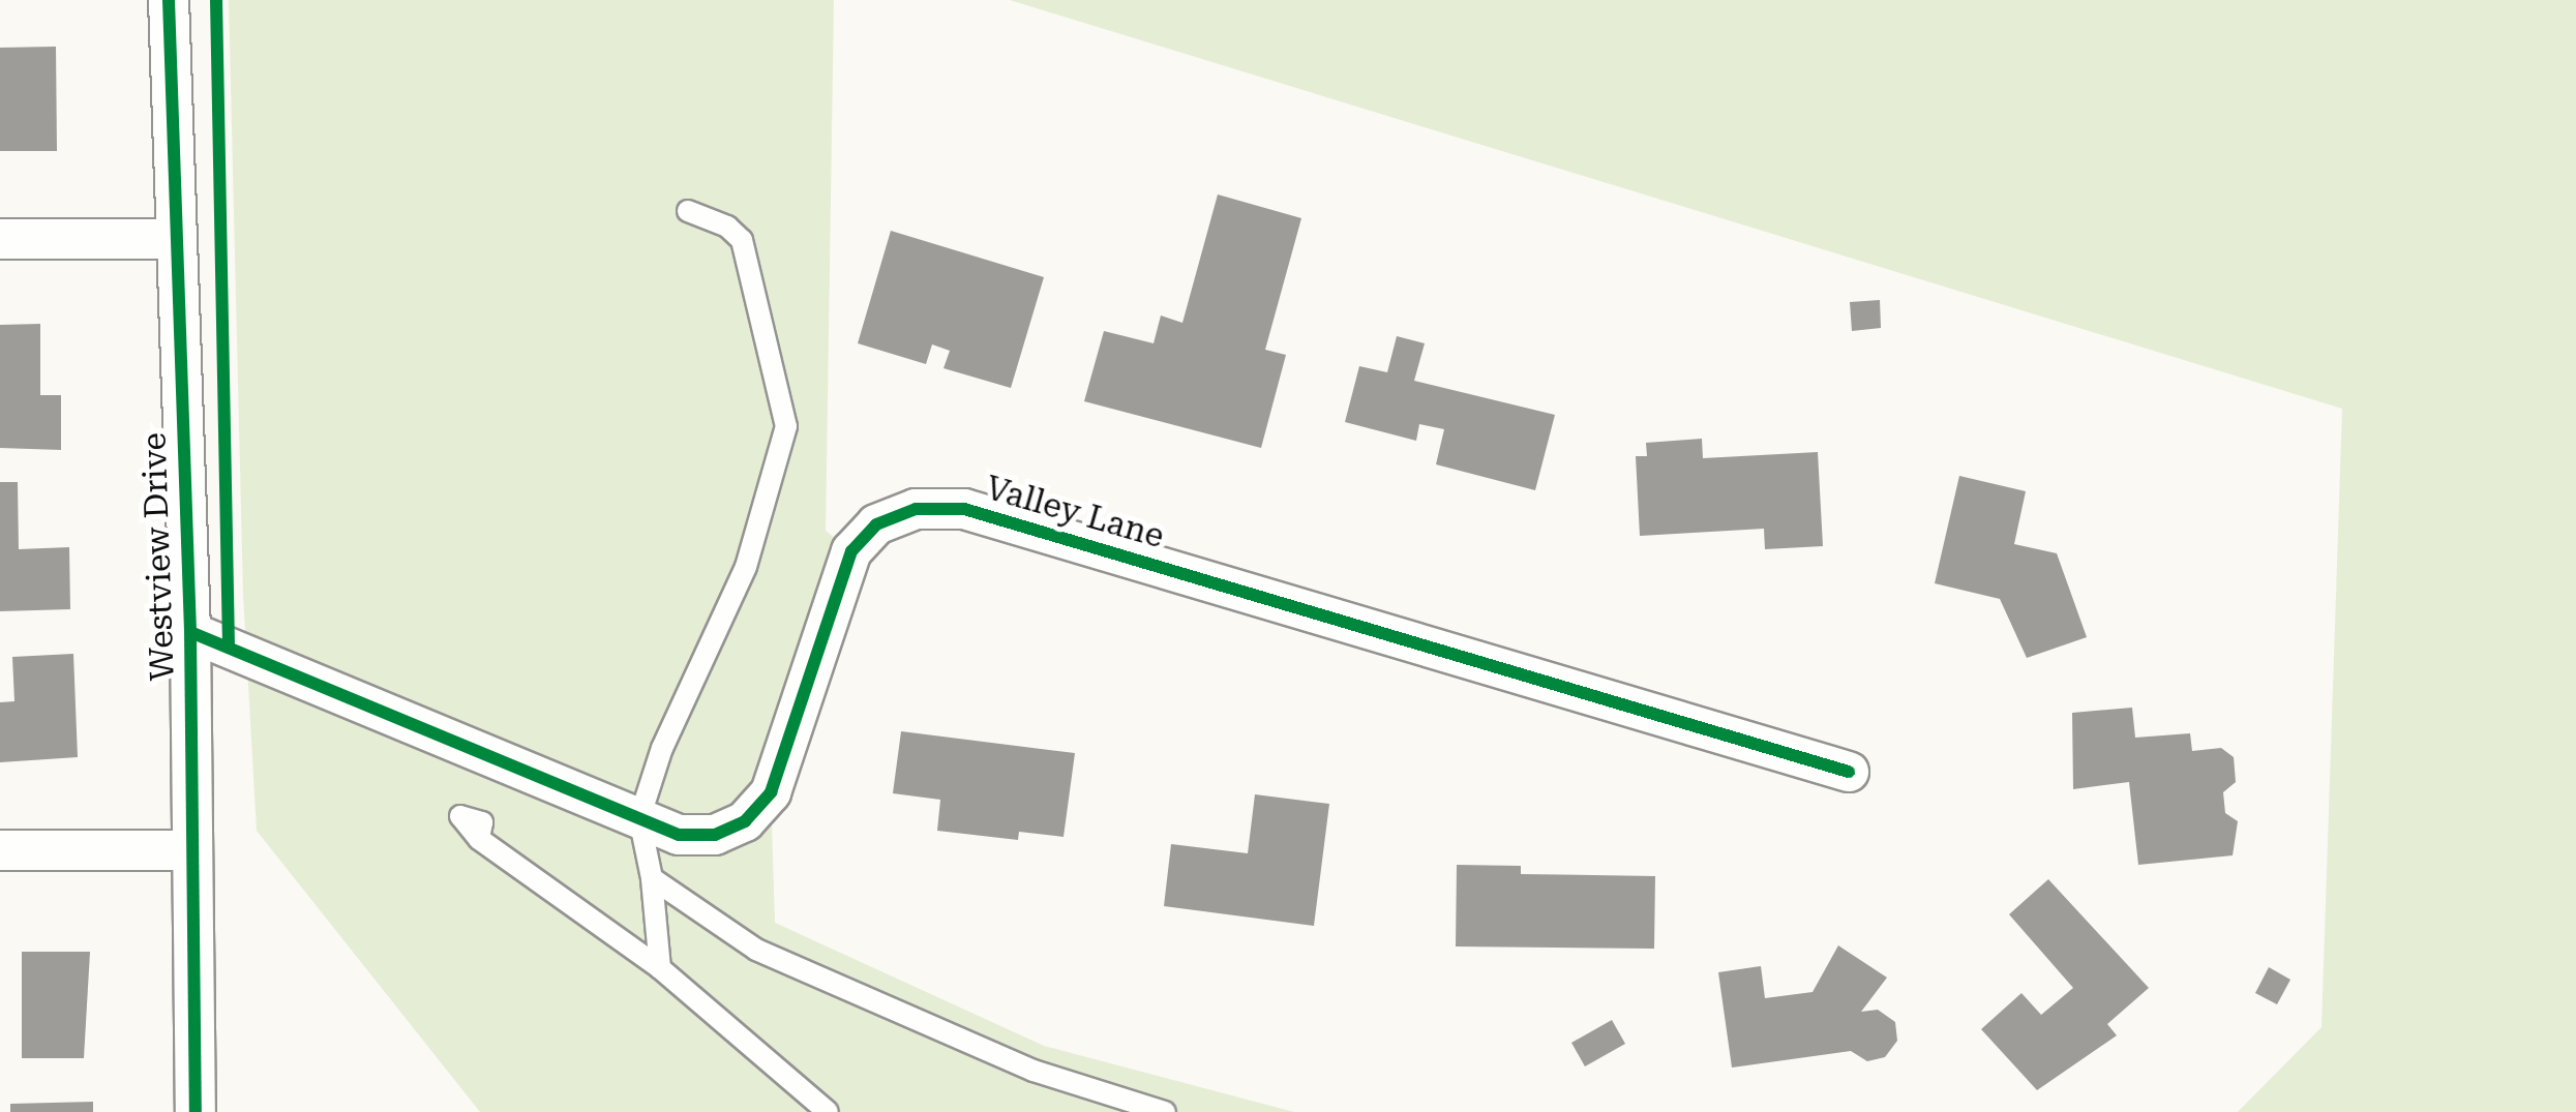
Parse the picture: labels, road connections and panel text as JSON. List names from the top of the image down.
{
  "streets": {
    "street": ["Valley Lane", "Westview Drive"]
  },
  "crossings": [
    ["Valley Lane", "Westview Drive"]
  ]
}
